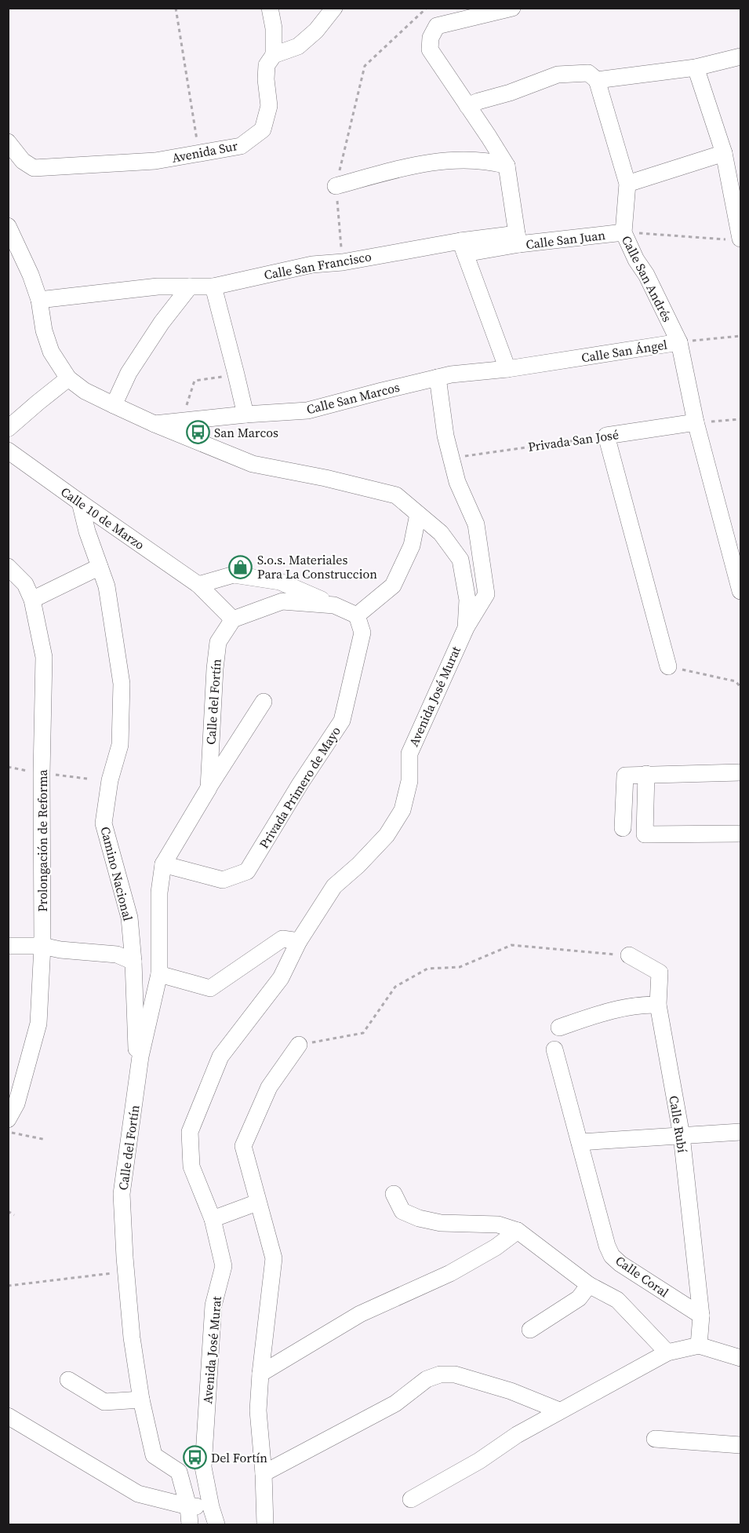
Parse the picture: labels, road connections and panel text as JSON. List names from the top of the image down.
{
  "streets": {
    "street": [
      "Avenida Sur",
      "Calle San Juan",
      "Calle San Francisco",
      "Calle San Andrés",
      "Calle San Ángel",
      "Calle San Marcos",
      "Privada San José",
      "Calle 10 de Marzo",
      "Avenida José Murat",
      "Calle del Fortín",
      "Privada Primero de Mayo",
      "Prolongación de Reforma",
      "Camino Nacional",
      "Calle Rubí",
      "Calle Coral"
    ]
  },
  "crossings": [
    ["Calle San Juan", "Calle San Francisco"],
    ["Calle San Juan", "Calle San Andrés"],
    ["Calle San Francisco", "Avenida José Murat"],
    ["Calle San Andrés", "Calle San Ángel"],
    ["Calle San Andrés", "Privada San José"],
    ["Calle San Ángel", "Calle San Marcos"],
    ["Calle San Marcos", "Avenida José Murat"],
    ["Calle 10 de Marzo", "Calle del Fortín"],
    ["Calle 10 de Marzo", "Camino Nacional"],
    ["Calle del Fortín", "Privada Primero de Mayo"],
    ["Calle del Fortín", "Camino Nacional"],
    ["Calle Rubí", "Calle Coral"]
  ],
  "places": {
    "bus stop": ["San Marcos", "Del Fortín"],
    "shop": ["S.o.s. Materiales Para La Construccion"]
  }
}
